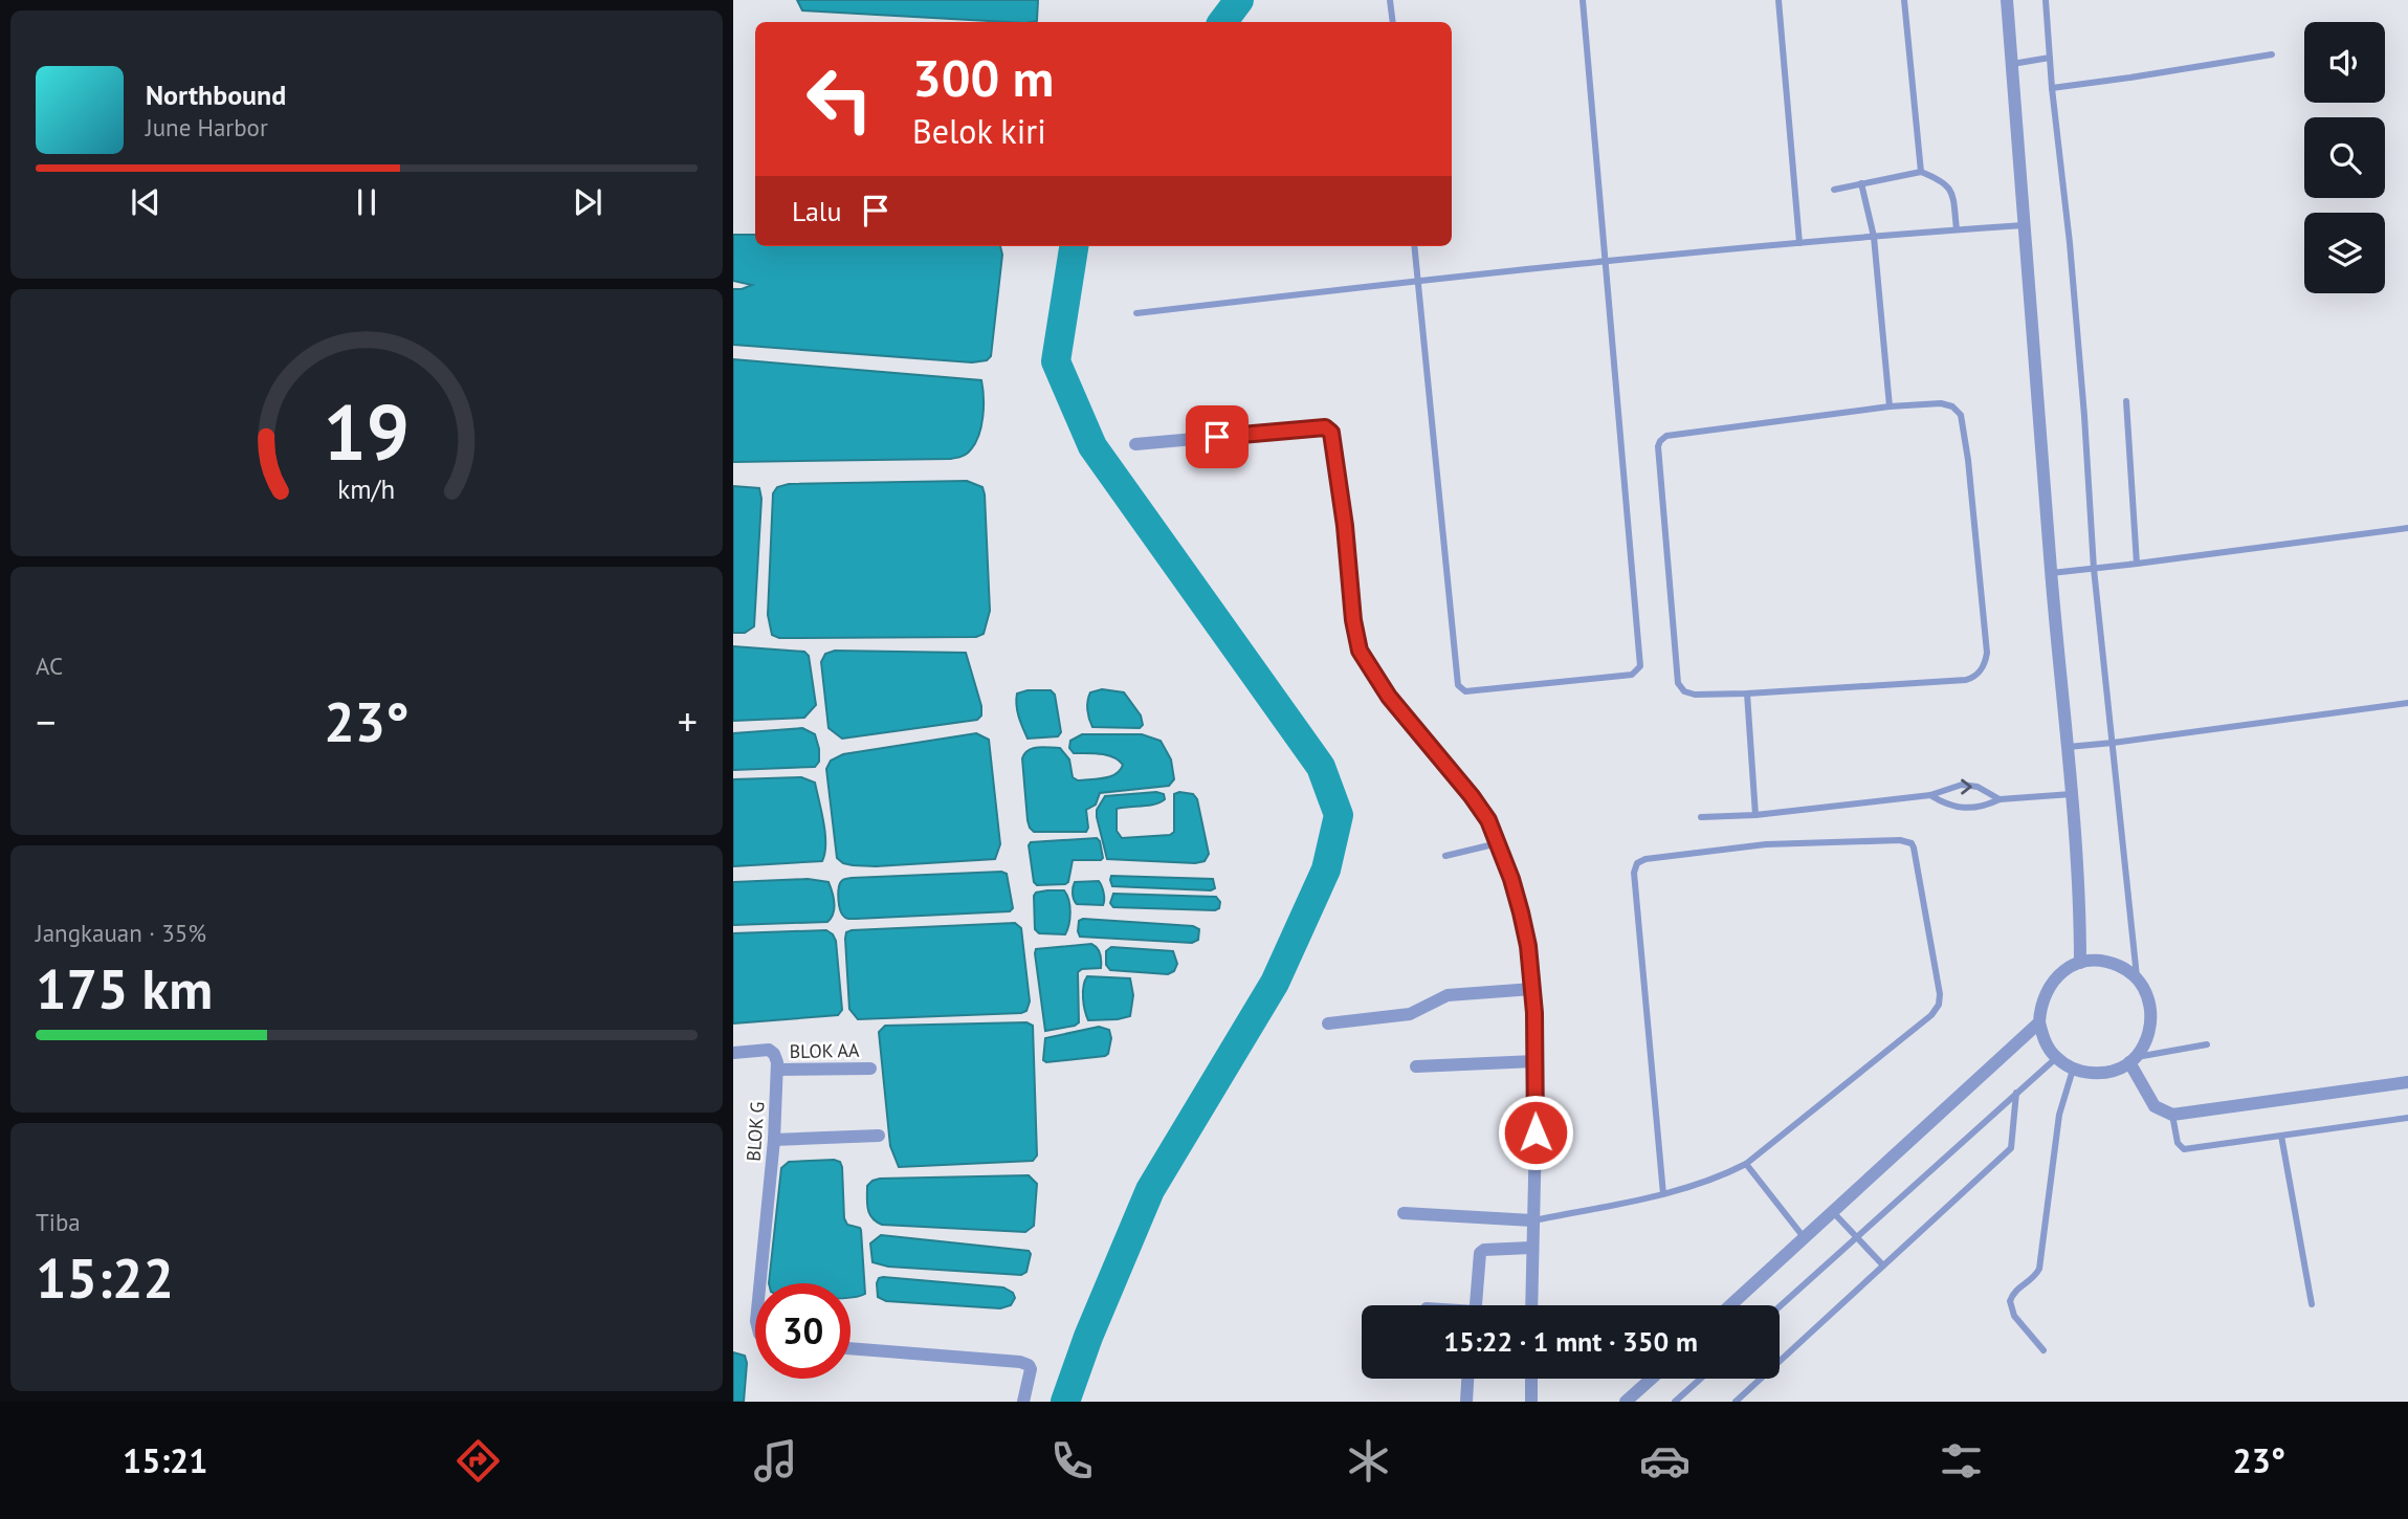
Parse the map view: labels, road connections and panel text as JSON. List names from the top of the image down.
{
  "streets": {
    "street": ["BLOK AA", "BLOK G"]
  },
  "crossings": [
    ["BLOK AA", "BLOK G"]
  ],
  "page": {
    "turn": ["300 m", "Belok kiri"],
    "song": ["Northbound", "June Harbor"],
    "then": "Lalu",
    "tile": [
      "AC",
      ["Jangkauan · 35%", "175 km"],
      ["Tiba", "15:22"]
    ],
    "heat": ["−", "23°", "+"],
    "limit": "30",
    "trip": "15:22 · 1 mnt · 350 m",
    "tabs": ["15:21", "23°"],
    "gauge": ["19", "km/h"]
  }
}
